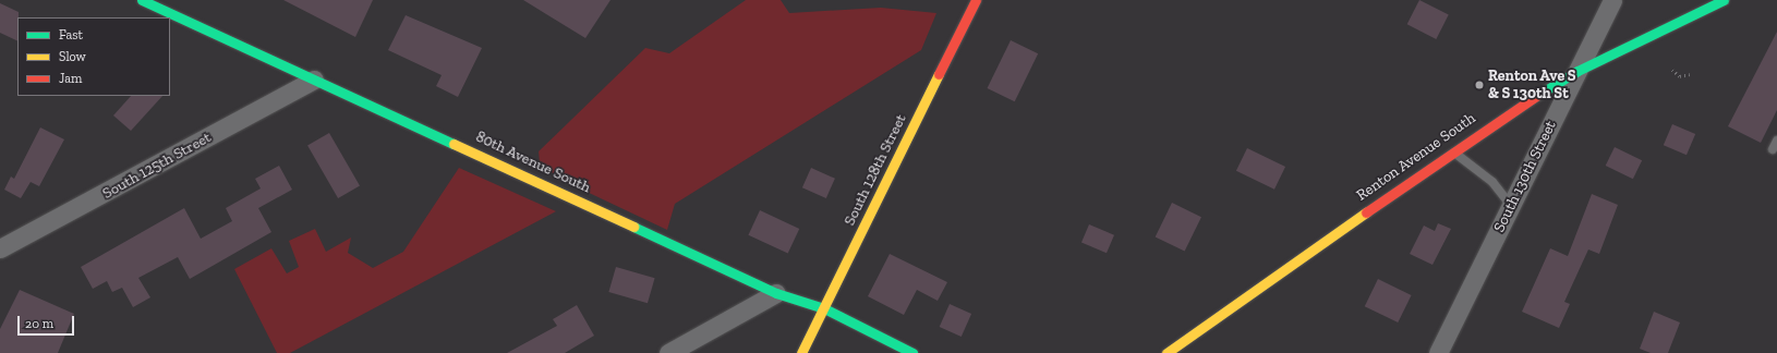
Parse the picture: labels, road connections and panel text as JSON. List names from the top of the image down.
{
  "streets": {
    "street": [
      "Renton Avenue South",
      "80th Avenue South",
      "South 125th Street",
      "South 128th Street",
      "South 130th Street"
    ]
  },
  "crossings": [
    ["Renton Avenue South", "South 130th Street"],
    ["80th Avenue South", "South 125th Street"],
    ["80th Avenue South", "South 128th Street"]
  ],
  "places": ["Renton Ave S & S 130th St"],
  "legend": ["Fast", "Slow", "Jam"],
  "scale_bar": "20 m"
}
